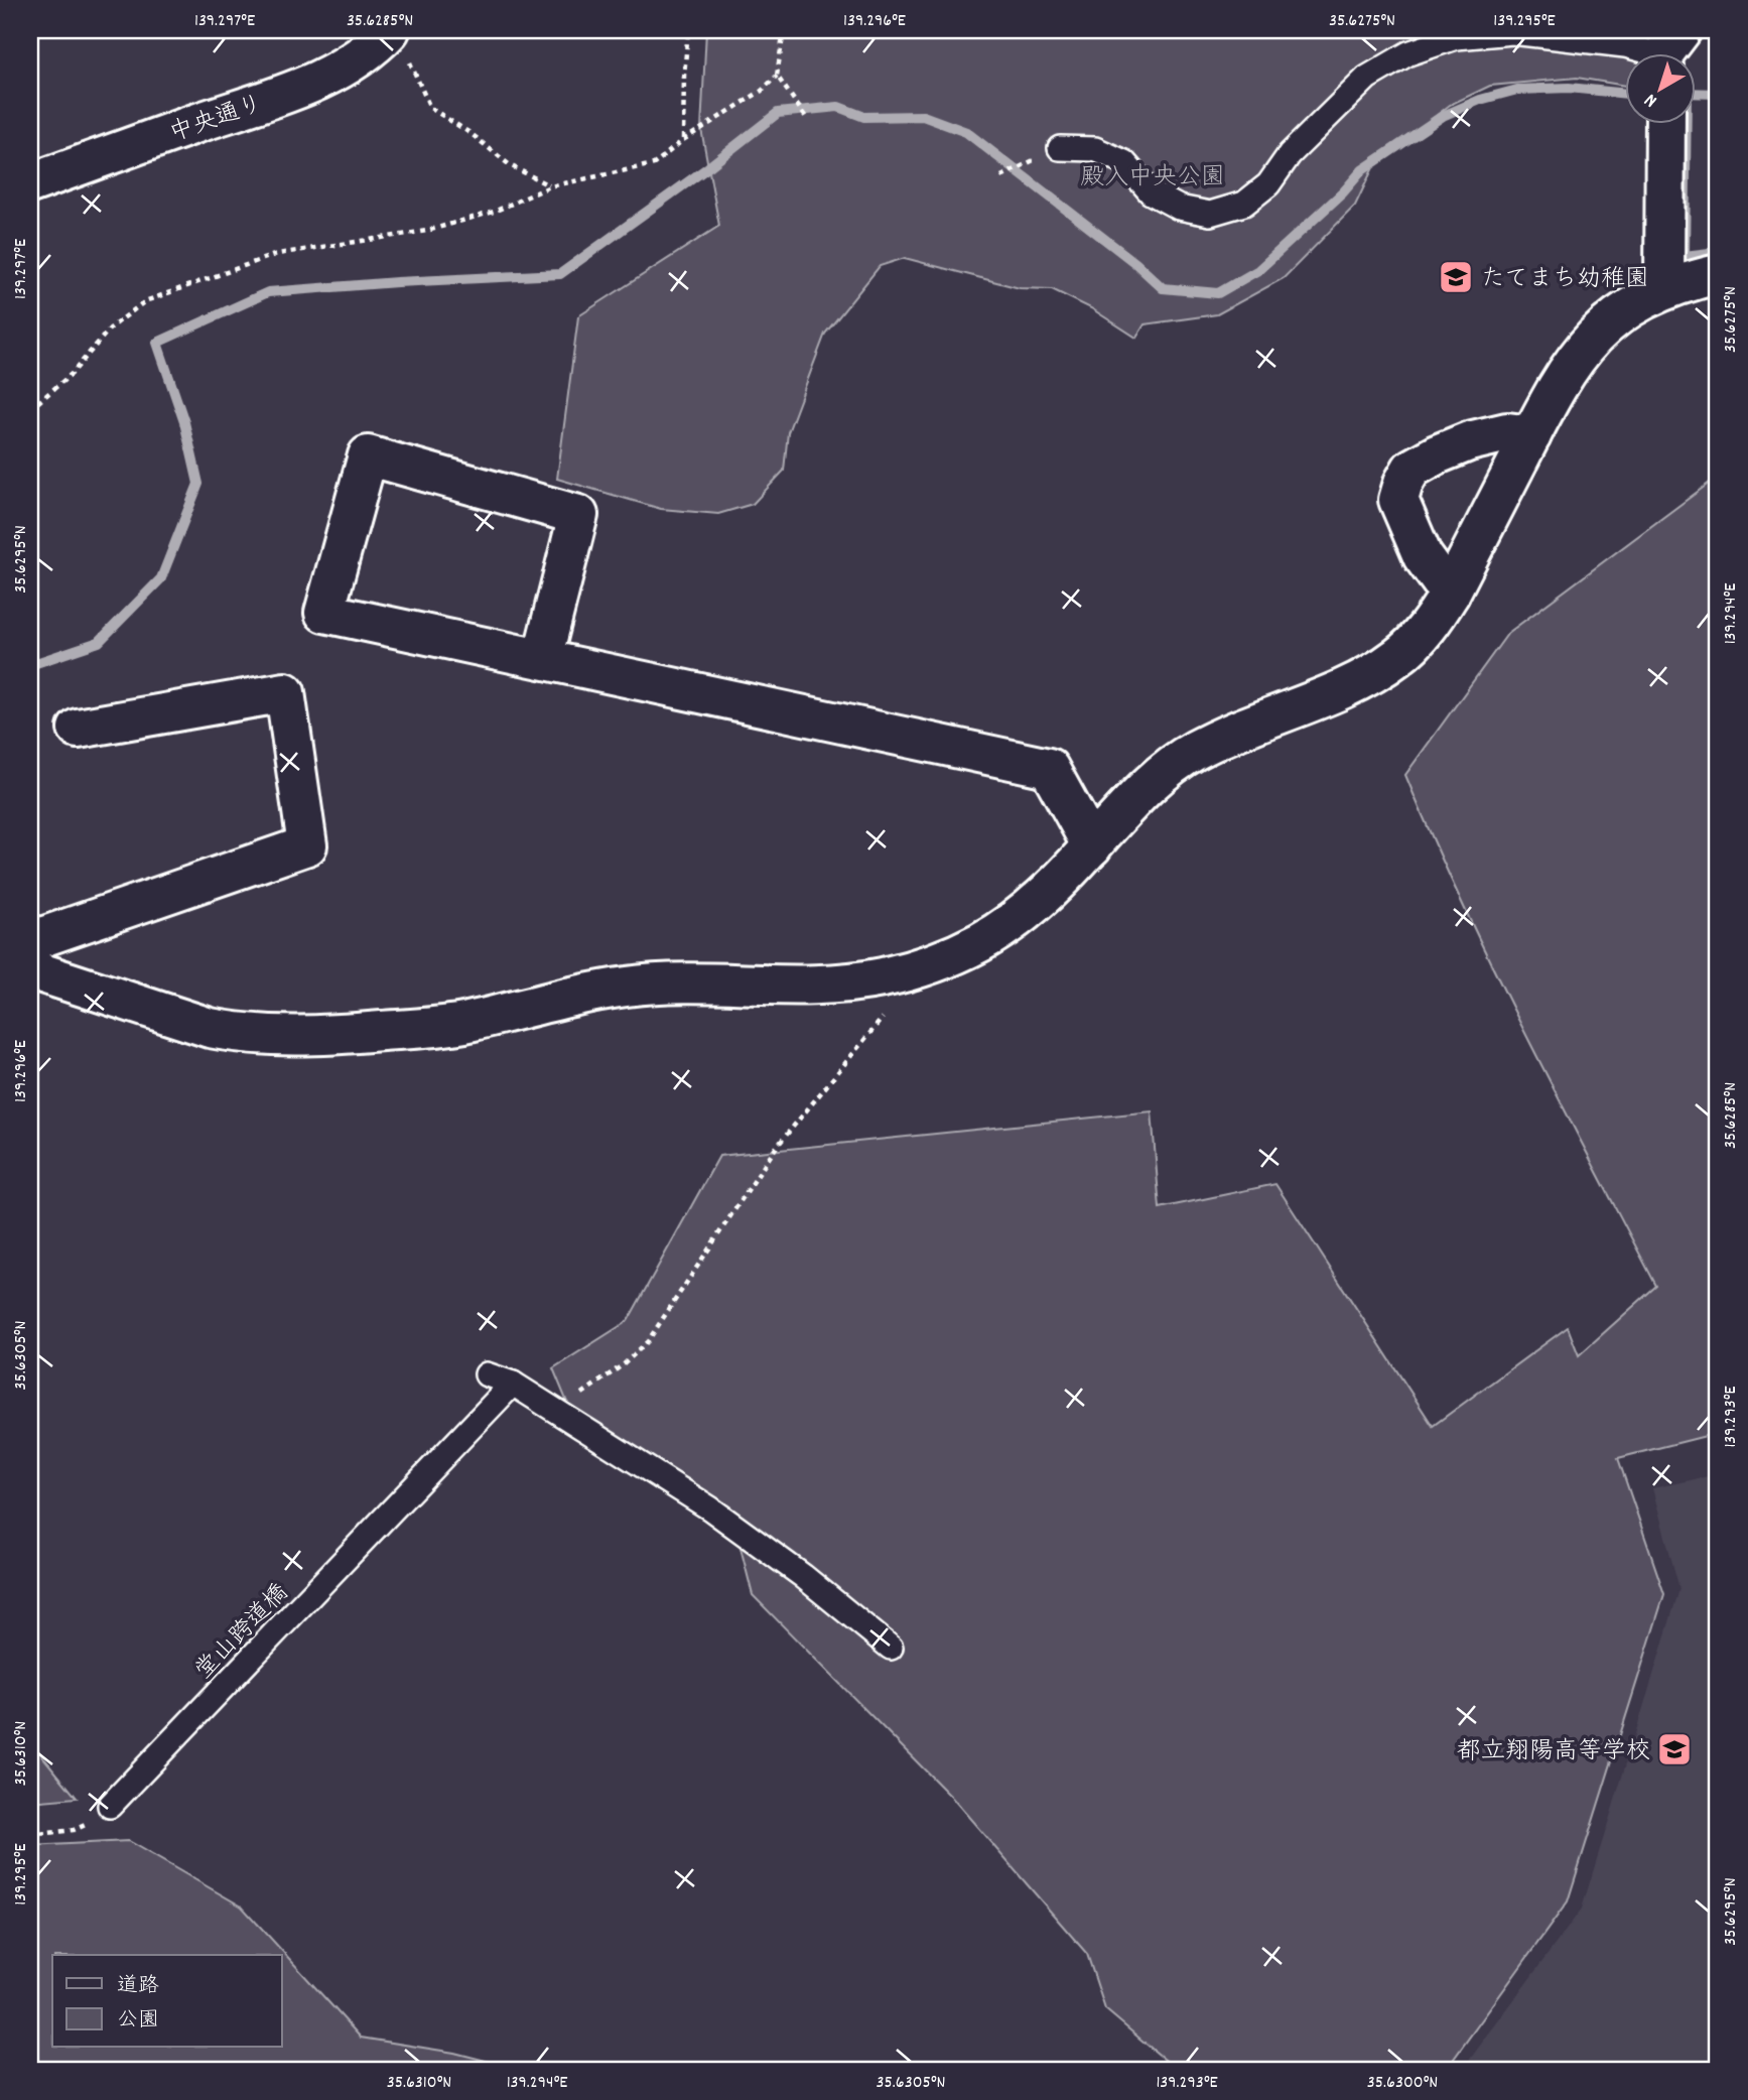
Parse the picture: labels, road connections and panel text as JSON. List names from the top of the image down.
{
  "streets": {
    "street": ["中央通り"],
    "lane": ["堂山跨道橋"]
  },
  "parks": ["殿入中央公園"],
  "places": {
    "school or university": ["たてまち幼稚園", "都立翔陽高等学校"]
  },
  "legend": ["道路", "公園"],
  "north": "bottom left",
  "coordinates": [
    "139.297°E",
    "35.6285°N",
    "139.296°E",
    "35.6275°N",
    "139.295°E",
    "35.6295°N",
    "139.294°E",
    "35.6305°N",
    "139.293°E",
    "35.6310°N",
    "35.6300°N"
  ]
}
